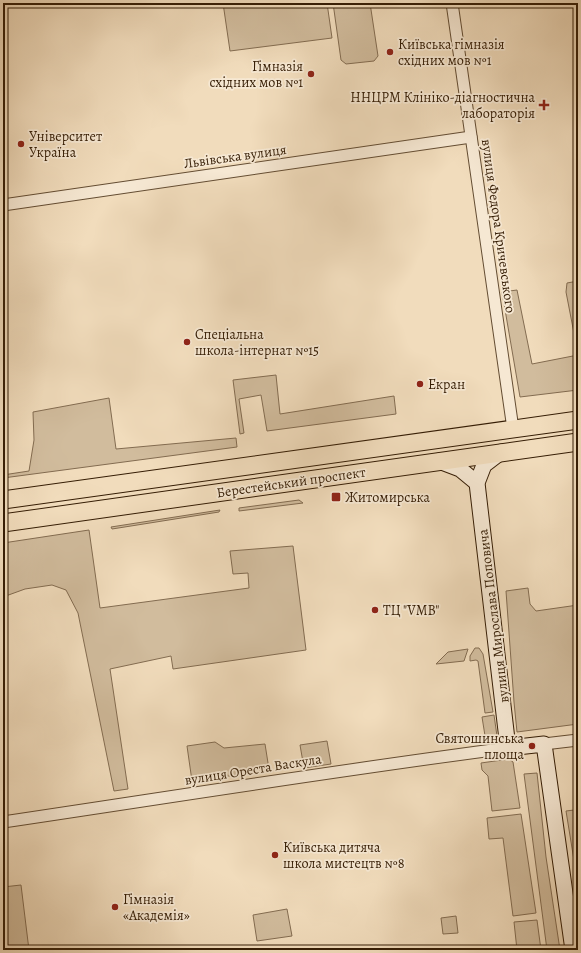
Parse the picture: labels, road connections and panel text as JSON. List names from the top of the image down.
{
  "streets": {
    "main road": ["Берестейський проспект"],
    "street": [
      "Львівська вулиця",
      "вулиця Федора Кричевського",
      "вулиця Мирослава Поповича",
      "вулиця Ореста Васкула"
    ]
  },
  "crossings": [
    ["Львівська вулиця", "вулиця Федора Кричевського"],
    ["вулиця Федора Кричевського", "Берестейський проспект"],
    ["Берестейський проспект", "вулиця Мирослава Поповича"],
    ["вулиця Мирослава Поповича", "вулиця Ореста Васкула"]
  ],
  "places": {
    "other": [
      "Київська гімназія східних мов №1",
      "Гімназія східних мов №1",
      "Університет Україна",
      "Спеціальна школа-інтернат №15",
      "Екран",
      "ТЦ \"VMB\"",
      "Святошинська площа",
      "Київська дитяча школа мистецтв №8",
      "Гімназія «Академія»"
    ],
    "health": ["ННЦРМ Клініко-діагностична лабораторія"],
    "transit": ["Житомирська"]
  }
}
